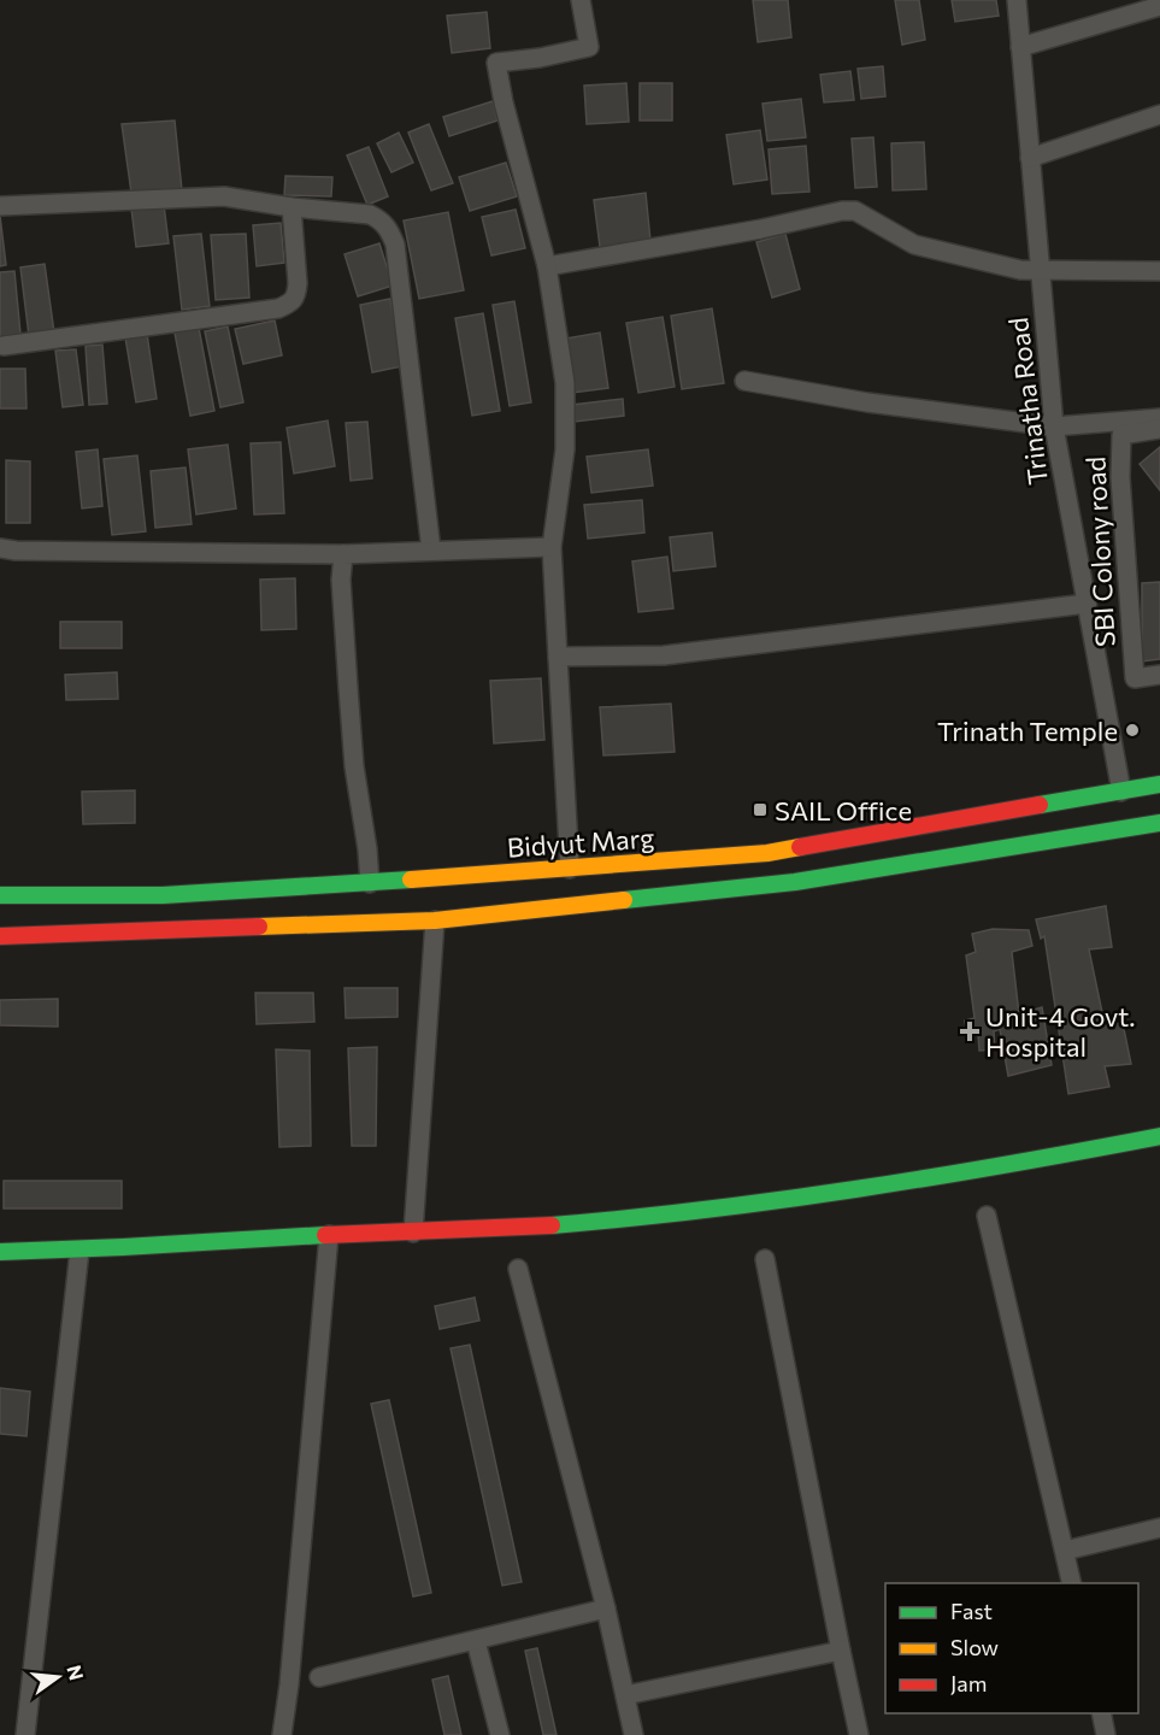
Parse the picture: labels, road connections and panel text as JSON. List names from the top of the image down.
{
  "streets": {
    "main road": ["Bidyut Marg"],
    "street": ["Trinatha Road", "SBI Colony road"]
  },
  "crossings": [
    ["Trinatha Road", "Bidyut Marg"]
  ],
  "places": {
    "other": ["Trinath Temple"],
    "transit": ["SAIL Office"],
    "health": ["Unit-4 Govt. Hospital"]
  },
  "legend": ["Fast", "Slow", "Jam"],
  "north": "right"
}
